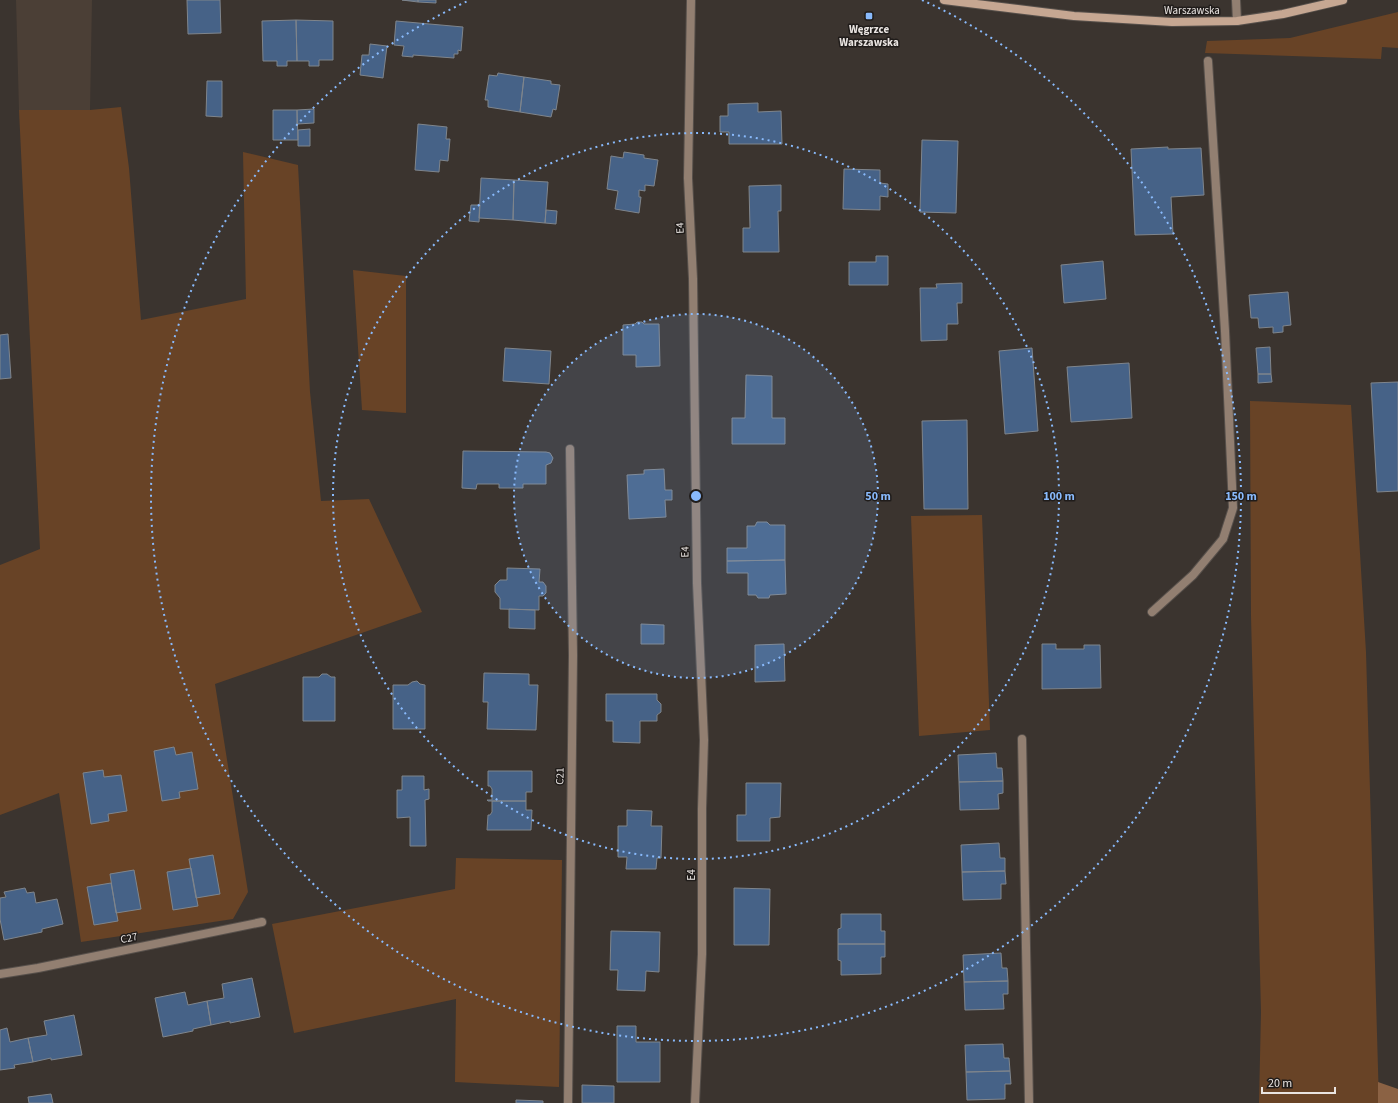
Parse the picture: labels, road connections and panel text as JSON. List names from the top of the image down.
{
  "streets": {
    "main road": ["Warszawska"],
    "street": ["E4", "C21", "C27"]
  },
  "places": {
    "transit": ["Węgrzce Warszawska"]
  },
  "scale_bar": "20 m",
  "rings": ["50 m", "100 m", "150 m"]
}
